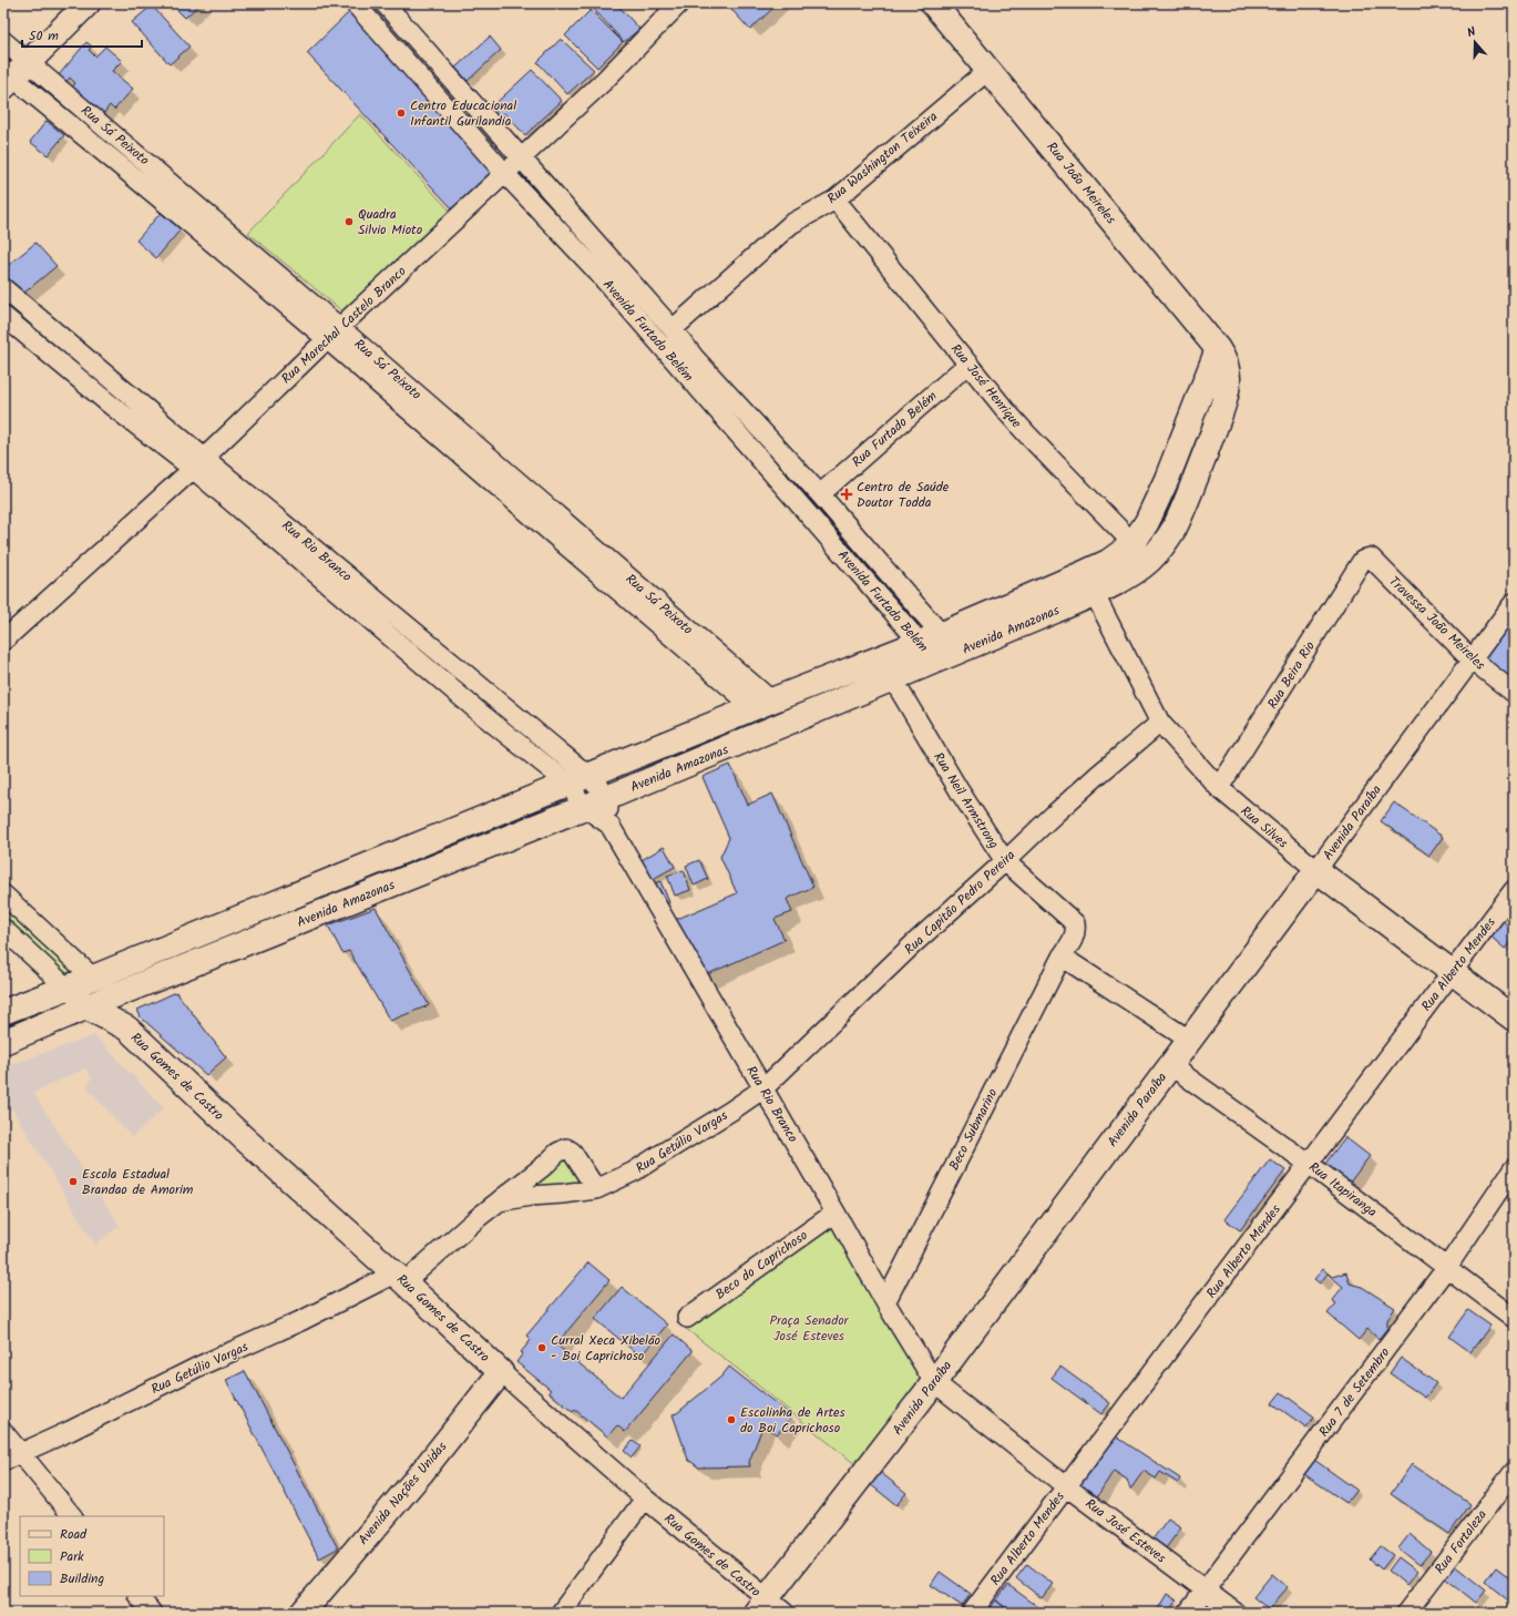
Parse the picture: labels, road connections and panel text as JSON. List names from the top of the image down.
{
  "streets": {
    "street": [
      "Rua Sá Peixoto",
      "Rua Washington Teixeira",
      "Rua João Meireles",
      "Rua Marechal Castelo Branco",
      "Avenida Furtado Belém",
      "Rua José Henrique",
      "Rua Furtado Belém",
      "Rua Rio Branco",
      "Travessa João Meireles",
      "Avenida Amazonas",
      "Rua Beira Rio",
      "Rua Neil Armstrong",
      "Avenida Paraíba",
      "Rua Silves",
      "Rua Capitão Pedro Pereira",
      "Rua Alberto Mendes",
      "Rua Gomes de Castro",
      "Beco Submarino",
      "Rua Getúlio Vargas",
      "Rua Itapiranga",
      "Beco do Caprichoso",
      "Rua 7 de Setembro",
      "Avenida Nações Unidas",
      "Rua José Esteves",
      "Rua Fortaleza"
    ]
  },
  "crossings": [
    ["Rua Sá Peixoto", "Rua Marechal Castelo Branco"],
    ["Rua Sá Peixoto", "Avenida Amazonas"],
    ["Rua Washington Teixeira", "Rua João Meireles"],
    ["Rua Washington Teixeira", "Avenida Furtado Belém"],
    ["Rua Washington Teixeira", "Rua José Henrique"],
    ["Rua João Meireles", "Avenida Amazonas"],
    ["Rua Marechal Castelo Branco", "Avenida Furtado Belém"],
    ["Rua Marechal Castelo Branco", "Rua Rio Branco"],
    ["Avenida Furtado Belém", "Rua Furtado Belém"],
    ["Avenida Furtado Belém", "Avenida Amazonas"],
    ["Rua José Henrique", "Rua Furtado Belém"],
    ["Rua José Henrique", "Avenida Amazonas"],
    ["Rua Rio Branco", "Avenida Amazonas"],
    ["Rua Rio Branco", "Avenida Paraíba"],
    ["Rua Rio Branco", "Rua Capitão Pedro Pereira"],
    ["Rua Rio Branco", "Beco Submarino"],
    ["Rua Rio Branco", "Rua Getúlio Vargas"],
    ["Rua Rio Branco", "Beco do Caprichoso"],
    ["Rua Rio Branco", "Rua José Esteves"],
    ["Travessa João Meireles", "Rua Beira Rio"],
    ["Travessa João Meireles", "Avenida Paraíba"],
    ["Avenida Amazonas", "Rua Neil Armstrong"],
    ["Avenida Amazonas", "Rua Silves"],
    ["Avenida Amazonas", "Rua Gomes de Castro"],
    ["Rua Beira Rio", "Rua Silves"],
    ["Rua Neil Armstrong", "Rua Capitão Pedro Pereira"],
    ["Rua Neil Armstrong", "Beco Submarino"],
    ["Avenida Paraíba", "Rua Silves"],
    ["Avenida Paraíba", "Rua Gomes de Castro"],
    ["Avenida Paraíba", "Rua Itapiranga"],
    ["Avenida Paraíba", "Rua José Esteves"],
    ["Rua Silves", "Rua Capitão Pedro Pereira"],
    ["Rua Silves", "Rua Alberto Mendes"],
    ["Rua Capitão Pedro Pereira", "Rua Getúlio Vargas"],
    ["Rua Alberto Mendes", "Rua Itapiranga"],
    ["Rua Alberto Mendes", "Rua José Esteves"],
    ["Rua Gomes de Castro", "Rua Getúlio Vargas"],
    ["Rua Gomes de Castro", "Avenida Nações Unidas"],
    ["Rua Itapiranga", "Rua 7 de Setembro"],
    ["Rua 7 de Setembro", "Rua José Esteves"]
  ],
  "parks": ["Praça Senador José Esteves"],
  "places": {
    "other": [
      "Centro Educacional Infantil Gurilandia",
      "Quadra Silvio Mioto",
      "Escola Estadual Brandao de Amorim",
      "Curral Xeca Xibelão - Boi Caprichoso",
      "Escolinha de Artes do Boi Caprichoso"
    ],
    "health": ["Centro de Saúde Doutor Todda"]
  },
  "legend": ["Road", "Park", "Building"],
  "scale_bar": "50 m",
  "north": "top"
}
